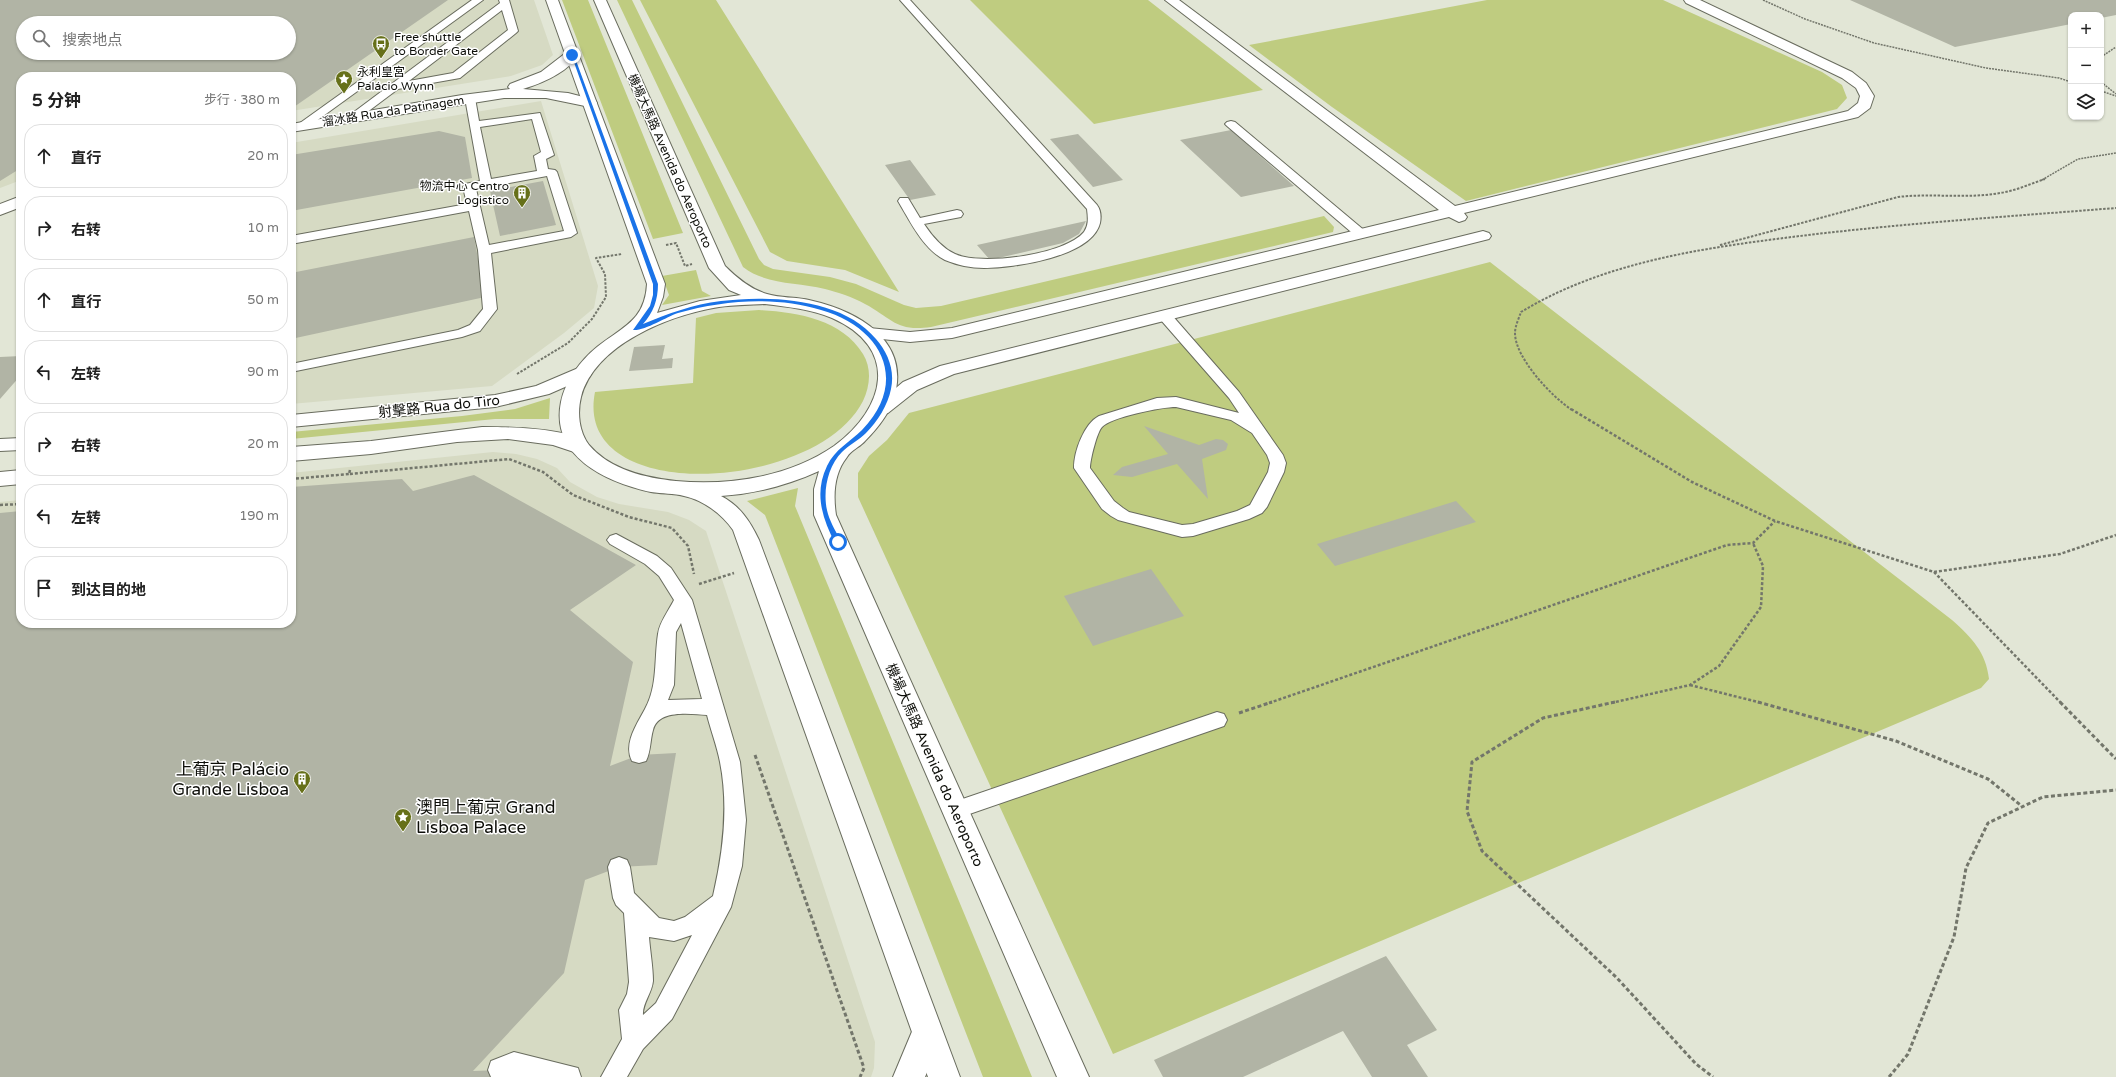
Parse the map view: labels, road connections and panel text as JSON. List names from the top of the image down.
{
  "streets": {
    "street": ["溜冰路 Rua da Patinagem", "機場大馬路 Avenida do Aeroporto", "射擊路 Rua do Tiro"]
  },
  "places": {
    "bus stop": ["Free shuttle to Border Gate"],
    "place": ["永利皇宮 Palácio Wynn", "澳門上葡京 Grand Lisboa Palace"],
    "building": ["物流中心 Centro Logistico", "上葡京 Palácio Grande Lisboa"]
  },
  "page": {
    "map_buttons": ["+", "−"],
    "search": "搜索地点",
    "heading": ["5 分钟", "步行 · 380 m"],
    "list": [
      ["直行", "20 m"],
      ["右转", "10 m"],
      ["直行", "50 m"],
      ["左转", "90 m"],
      ["右转", "20 m"],
      ["左转", "190 m"],
      "到达目的地"
    ]
  }
}
